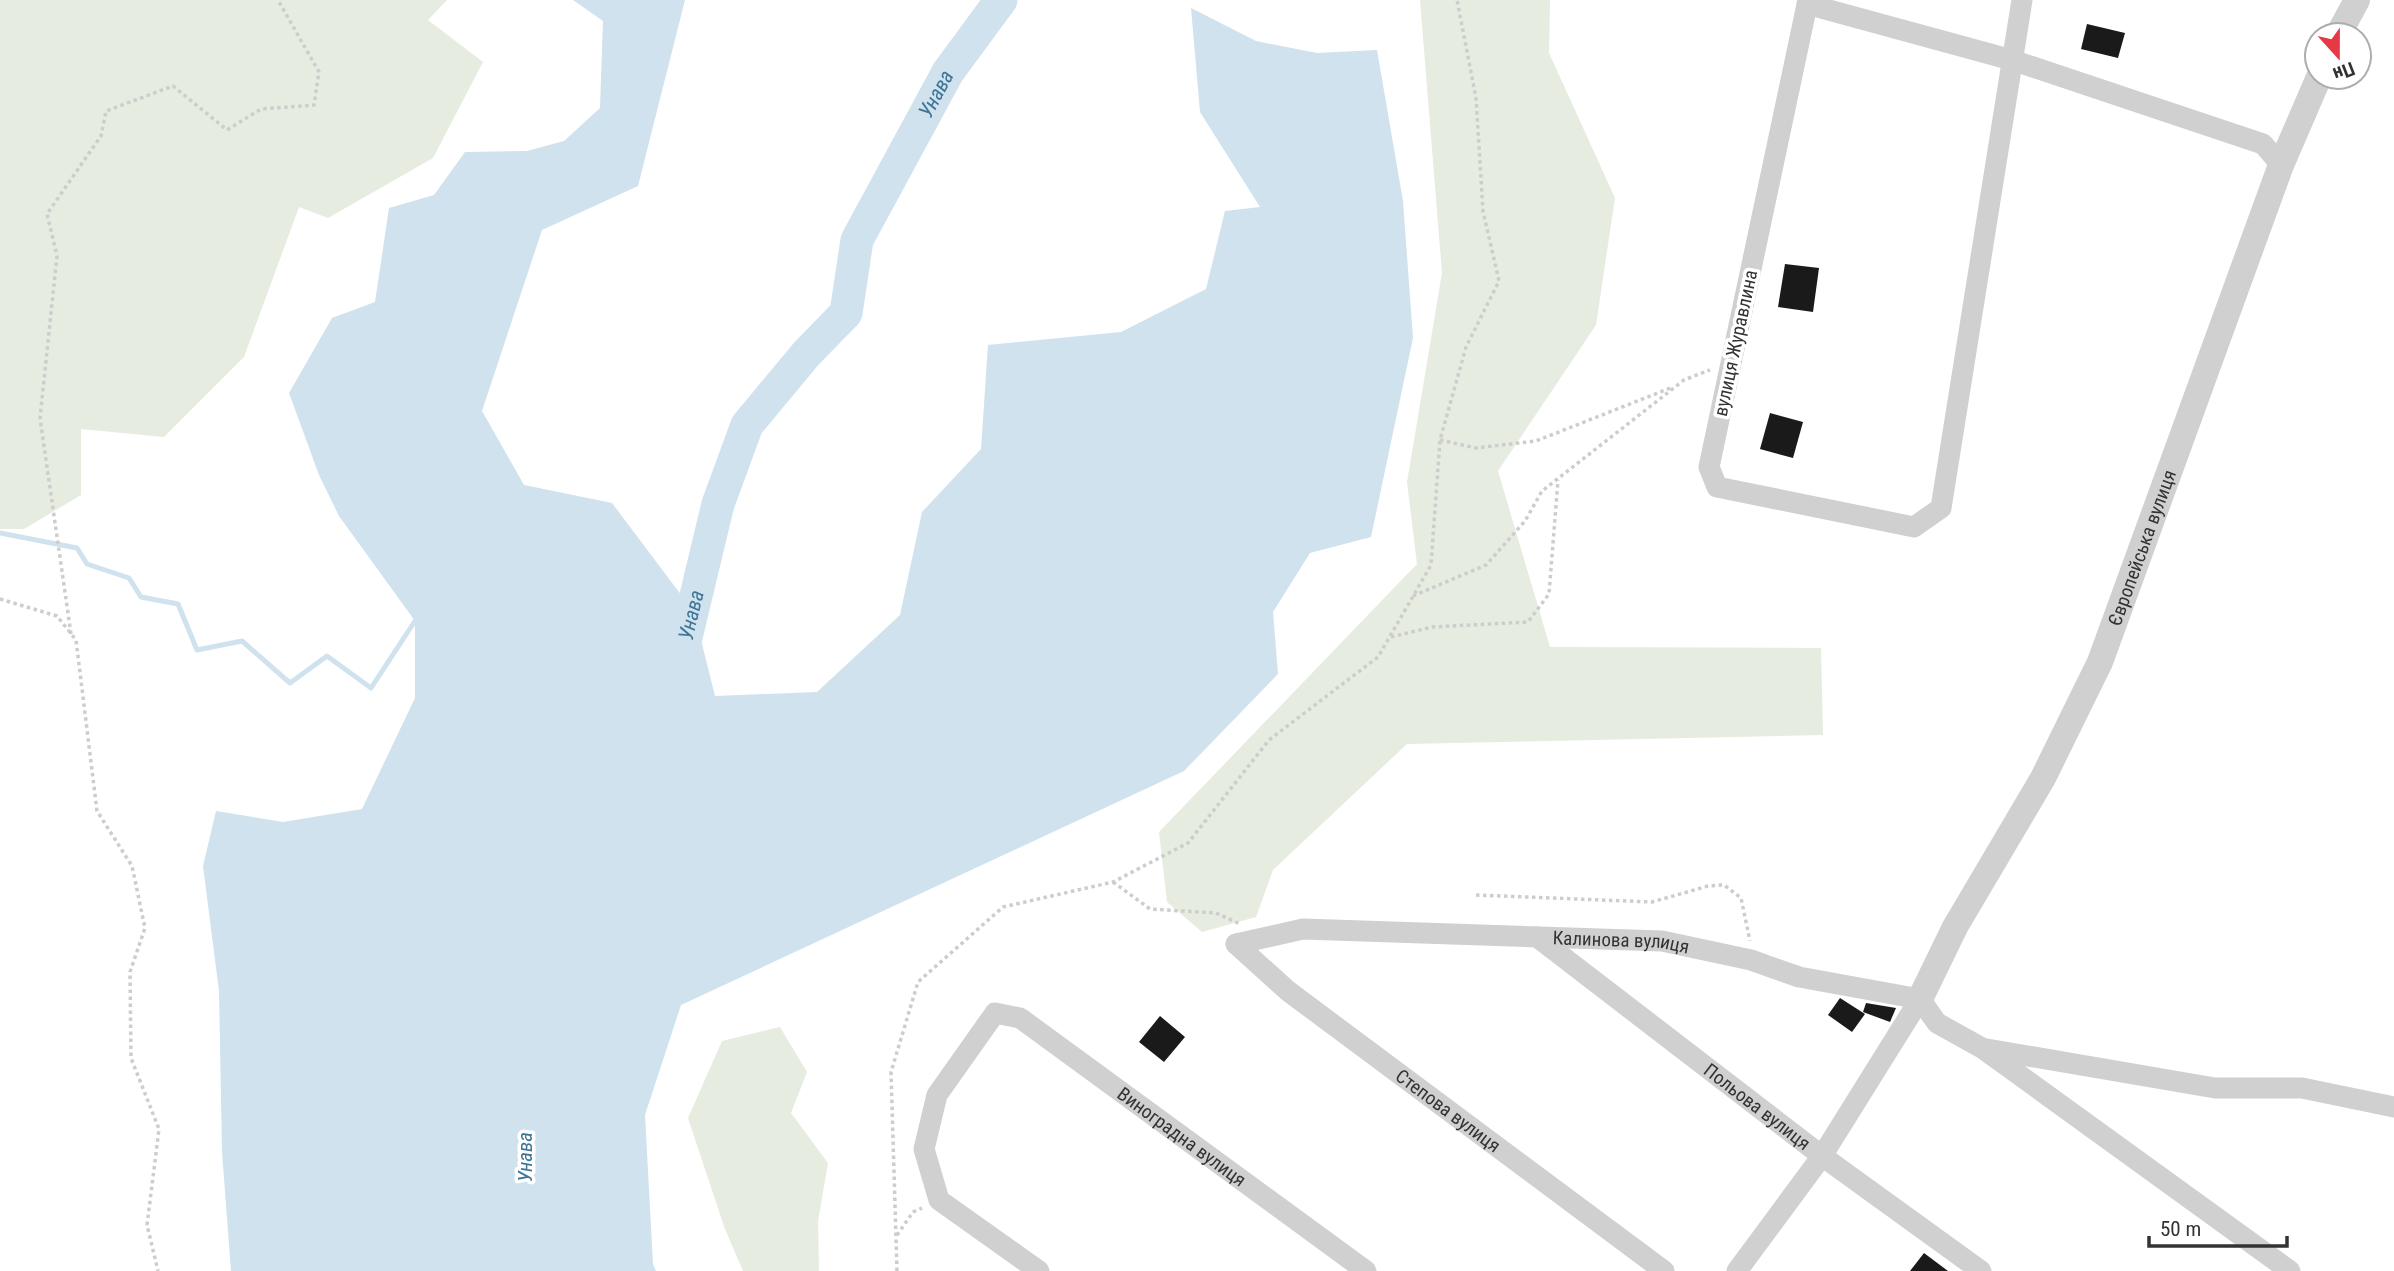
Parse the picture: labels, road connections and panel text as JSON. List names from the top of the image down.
{
  "streets": {
    "street": [
      "вулиця Журавлина",
      "Європейська вулиця",
      "Калинова вулиця",
      "Польова вулиця",
      "Степова вулиця",
      "Виноградна вулиця"
    ]
  },
  "crossings": [
    ["Європейська вулиця", "Калинова вулиця"],
    ["Калинова вулиця", "Польова вулиця"],
    ["Калинова вулиця", "Степова вулиця"]
  ],
  "water": ["Унава"],
  "scale_bar": "50 m",
  "north": "bottom"
}
